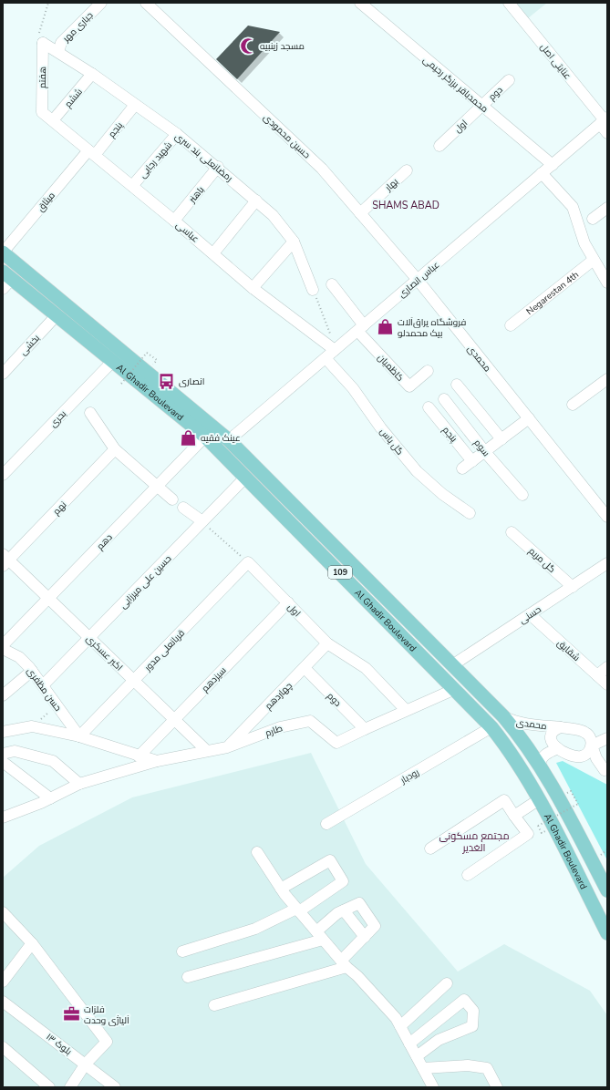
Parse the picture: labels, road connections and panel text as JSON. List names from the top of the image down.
{
  "streets": {
    "main road": ["Al Ghadir Boulevard", "109"],
    "street": [
      "جباری مهر",
      "عنایتی اصل",
      "هفتم",
      "محمدباقر برزگر رحیمی",
      "دوم",
      "ششم",
      "اول",
      "پنجم",
      "حسین محمودی",
      "رمضانعلی بند سری",
      "شهید رجایی",
      "بهار",
      "باهنر",
      "میثاق",
      "عباسی",
      "عباس انصاری",
      "Negarestan 4th",
      "بخشی",
      "محمدی",
      "کاظمیان",
      "بحری",
      "گل یاس",
      "سوم",
      "نهم",
      "دهم",
      "گل مریم",
      "حسین علی میرزایی",
      "حسنی",
      "قربانعلی مدور",
      "شقایق",
      "اکبر عسکری",
      "سیزدهم",
      "حسن مظفری",
      "چهاردهم",
      "طارم",
      "رودبار",
      "بلوک ۱۳"
    ]
  },
  "crossings": [
    ["جباری مهر", "رمضانعلی بند سری"],
    ["عنایتی اصل", "عباس انصاری"],
    ["هفتم", "رمضانعلی بند سری"],
    ["هفتم", "عباسی"],
    ["محمدباقر برزگر رحیمی", "دوم"],
    ["محمدباقر برزگر رحیمی", "اول"],
    ["محمدباقر برزگر رحیمی", "عباس انصاری"],
    ["دوم", "اول"],
    ["دوم", "چهاردهم"],
    ["دوم", "طارم"],
    ["ششم", "رمضانعلی بند سری"],
    ["ششم", "عباسی"],
    ["اول", "قربانعلی مدور"],
    ["اول", "سیزدهم"],
    ["اول", "چهاردهم"],
    ["اول", "طارم"],
    ["پنجم", "رمضانعلی بند سری"],
    ["پنجم", "میثاق"],
    ["پنجم", "عباسی"],
    ["حسین محمودی", "بهار"],
    ["حسین محمودی", "عباس انصاری"],
    ["حسین محمودی", "محمدی"],
    ["رمضانعلی بند سری", "شهید رجایی"],
    ["رمضانعلی بند سری", "باهنر"],
    ["شهید رجایی", "عباسی"],
    ["باهنر", "عباسی"],
    ["میثاق", "عباسی"],
    ["میثاق", "Al Ghadir Boulevard"],
    ["عباسی", "عباس انصاری"],
    ["عباس انصاری", "محمدی"],
    ["عباس انصاری", "کاظمیان"],
    ["عباس انصاری", "Al Ghadir Boulevard"],
    ["عباس انصاری", "گل یاس"],
    ["بخشی", "Al Ghadir Boulevard"],
    ["محمدی", "Al Ghadir Boulevard"],
    ["Al Ghadir Boulevard", "بحری"],
    ["Al Ghadir Boulevard", "دهم"],
    ["Al Ghadir Boulevard", "حسین علی میرزایی"],
    ["Al Ghadir Boulevard", "حسنی"],
    ["Al Ghadir Boulevard", "طارم"],
    ["Al Ghadir Boulevard", "رودبار"],
    ["نهم", "اکبر عسکری"],
    ["دهم", "اکبر عسکری"],
    ["گل مریم", "حسنی"],
    ["حسین علی میرزایی", "اکبر عسکری"],
    ["حسین علی میرزایی", "حسن مظفری"],
    ["حسنی", "شقایق"],
    ["قربانعلی مدور", "اکبر عسکری"],
    ["قربانعلی مدور", "حسن مظفری"],
    ["قربانعلی مدور", "طارم"],
    ["اکبر عسکری", "سیزدهم"],
    ["اکبر عسکری", "طارم"],
    ["سیزدهم", "طارم"],
    ["حسن مظفری", "طارم"],
    ["چهاردهم", "طارم"]
  ],
  "districts": ["SHAMS ABAD", "مجتمع مسکونی الغدیر"],
  "places": {
    "mosque": ["مسجد زینبیه"],
    "shop": ["فروشگاه یراق‌آلات بیک محمدلو", "عینک فقیه"],
    "bus stop": ["انصاری"],
    "office": ["فلزات آلیاژی وحدت"]
  }
}
